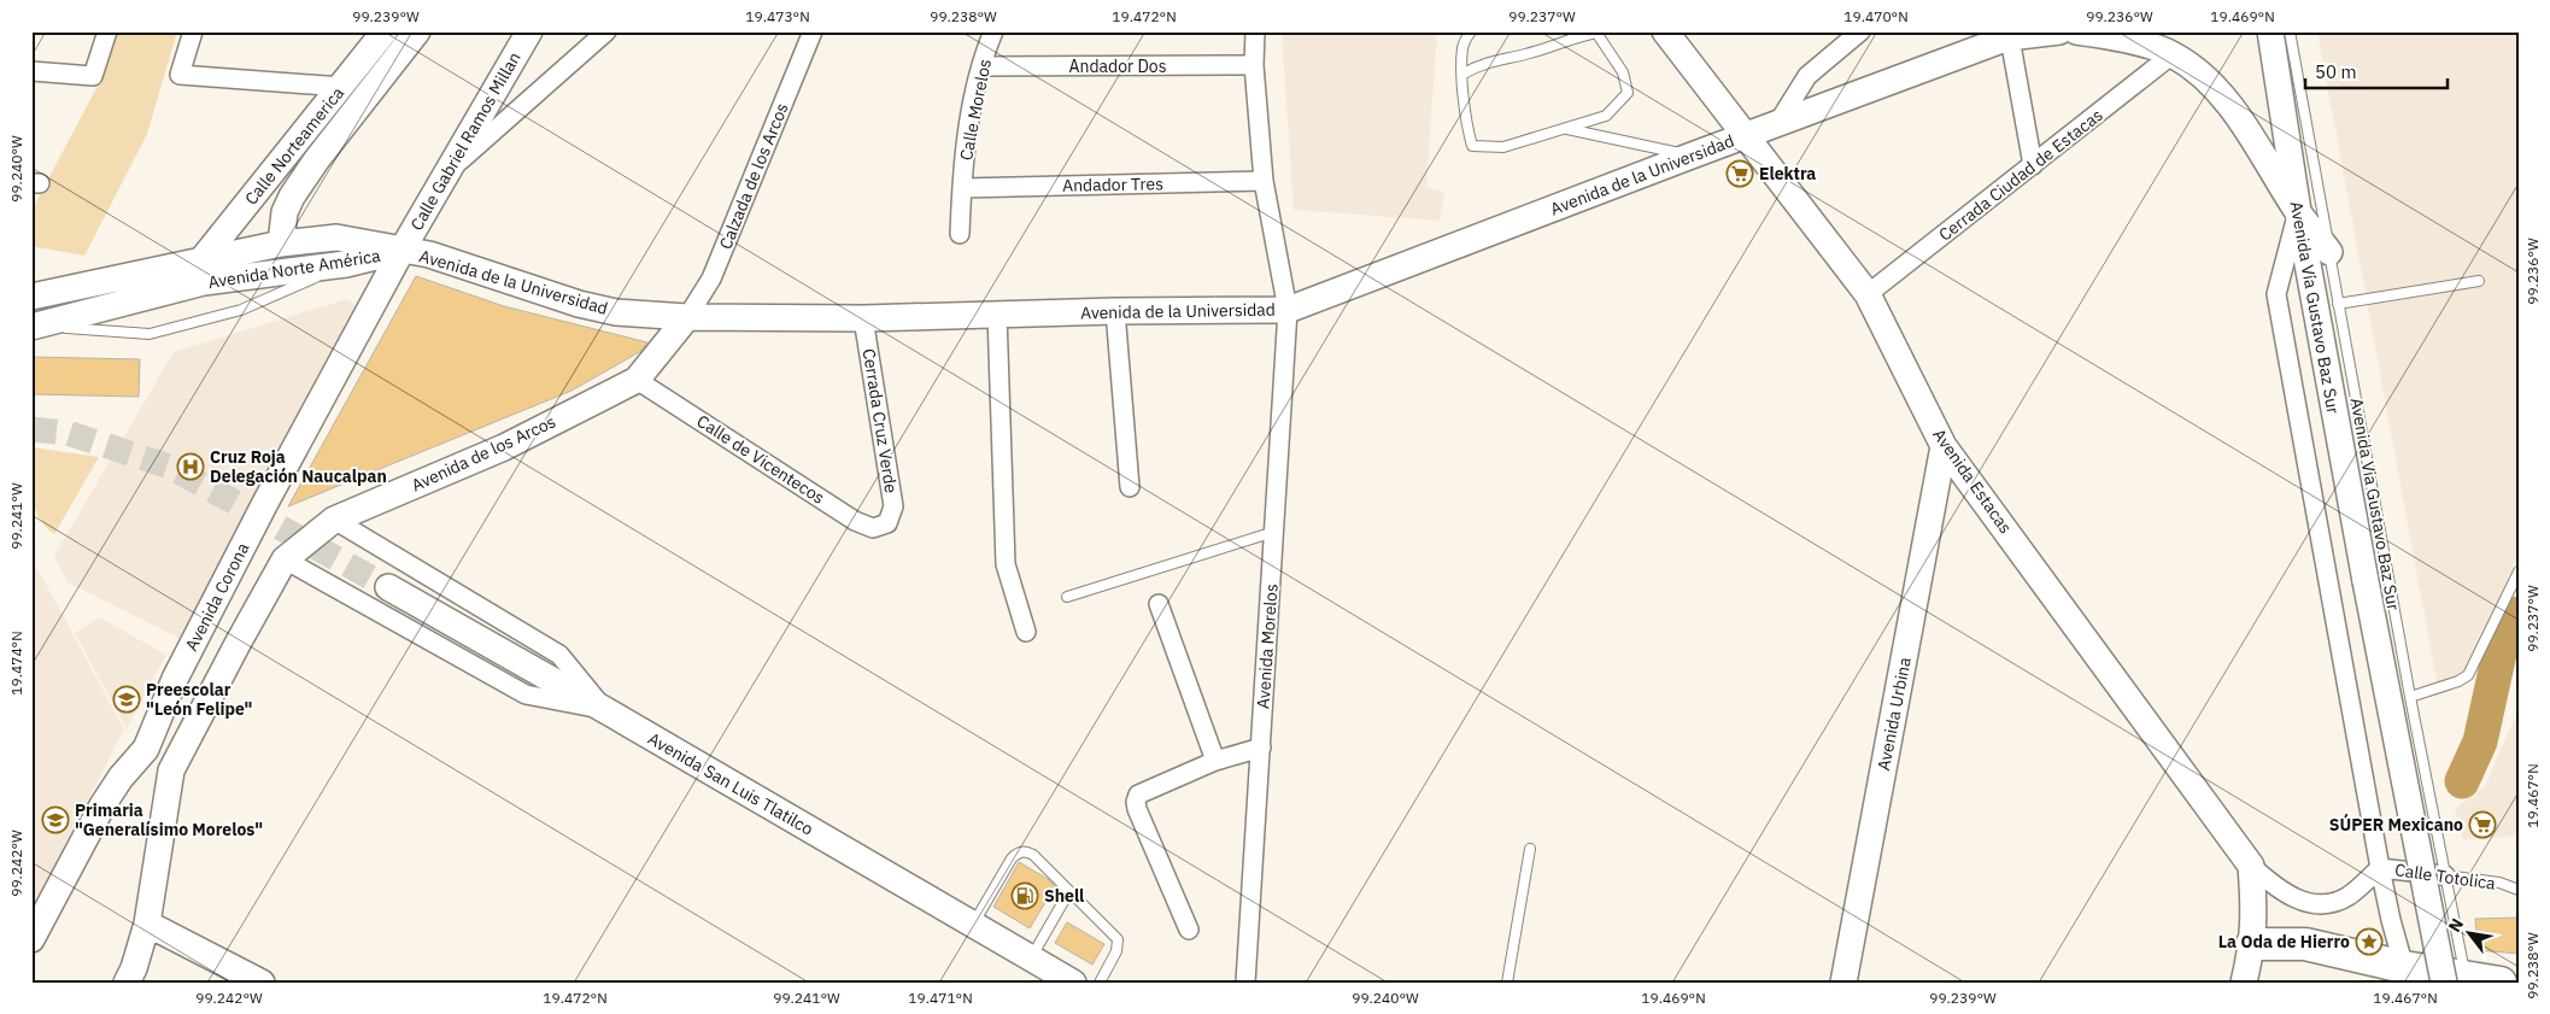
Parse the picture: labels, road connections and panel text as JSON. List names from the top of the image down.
{
  "streets": {
    "main road": [
      "Calle Gabriel Ramos Millan",
      "Calle Norteamerica",
      "Avenida de la Universidad",
      "Avenida Norte América",
      "Avenida Vía Gustavo Baz Sur",
      "Avenida de los Arcos",
      "Avenida Estacas",
      "Avenida Via Gustavo Baz Sur",
      "Avenida Corona",
      "Avenida Urbina",
      "Avenida San Luis Tlatilco"
    ],
    "street": [
      "Andador Dos",
      "Calle Morelos",
      "Cerrada Ciudad de Estacas",
      "Calzada de los Arcos",
      "Andador Tres",
      "Cerrada Cruz Verde",
      "Calle de Vicentecos",
      "Avenida Morelos",
      "Calle Totolica"
    ]
  },
  "crossings": [
    ["Andador Dos", "Calle Morelos"],
    ["Andador Dos", "Avenida Morelos"],
    ["Calle Morelos", "Andador Tres"],
    ["Calle Gabriel Ramos Millan", "Avenida de la Universidad"],
    ["Calle Gabriel Ramos Millan", "Avenida Norte América"],
    ["Calle Gabriel Ramos Millan", "Avenida Corona"],
    ["Calle Norteamerica", "Avenida Norte América"],
    ["Avenida de la Universidad", "Calzada de los Arcos"],
    ["Avenida de la Universidad", "Avenida Norte América"],
    ["Avenida de la Universidad", "Cerrada Cruz Verde"],
    ["Avenida de la Universidad", "Avenida de los Arcos"],
    ["Avenida de la Universidad", "Avenida Estacas"],
    ["Avenida de la Universidad", "Avenida Corona"],
    ["Avenida de la Universidad", "Avenida Morelos"],
    ["Cerrada Ciudad de Estacas", "Avenida Estacas"],
    ["Calzada de los Arcos", "Avenida de los Arcos"],
    ["Andador Tres", "Avenida Morelos"],
    ["Avenida Norte América", "Avenida Corona"],
    ["Avenida Vía Gustavo Baz Sur", "Avenida Via Gustavo Baz Sur"],
    ["Cerrada Cruz Verde", "Calle de Vicentecos"],
    ["Avenida de los Arcos", "Calle de Vicentecos"],
    ["Avenida Estacas", "Avenida Urbina"],
    ["Avenida Estacas", "Calle Totolica"],
    ["Avenida Via Gustavo Baz Sur", "Calle Totolica"]
  ],
  "places": {
    "supermarket": ["Elektra", "SÚPER Mexicano"],
    "hospital": ["Cruz Roja Delegación Naucalpan"],
    "school or university": ["Preescolar \"León Felipe\"", "Primaria \"Generalísimo Morelos\""],
    "fuel station": ["Shell"],
    "place": ["La Oda de Hierro"]
  },
  "scale_bar": "50 m",
  "north": "top left",
  "coordinates": [
    "99.239°W",
    "19.473°N",
    "99.238°W",
    "19.472°N",
    "99.237°W",
    "19.470°N",
    "99.236°W",
    "19.469°N",
    "99.240°W",
    "99.241°W",
    "19.474°N",
    "19.467°N",
    "99.242°W",
    "19.471°N"
  ]
}
